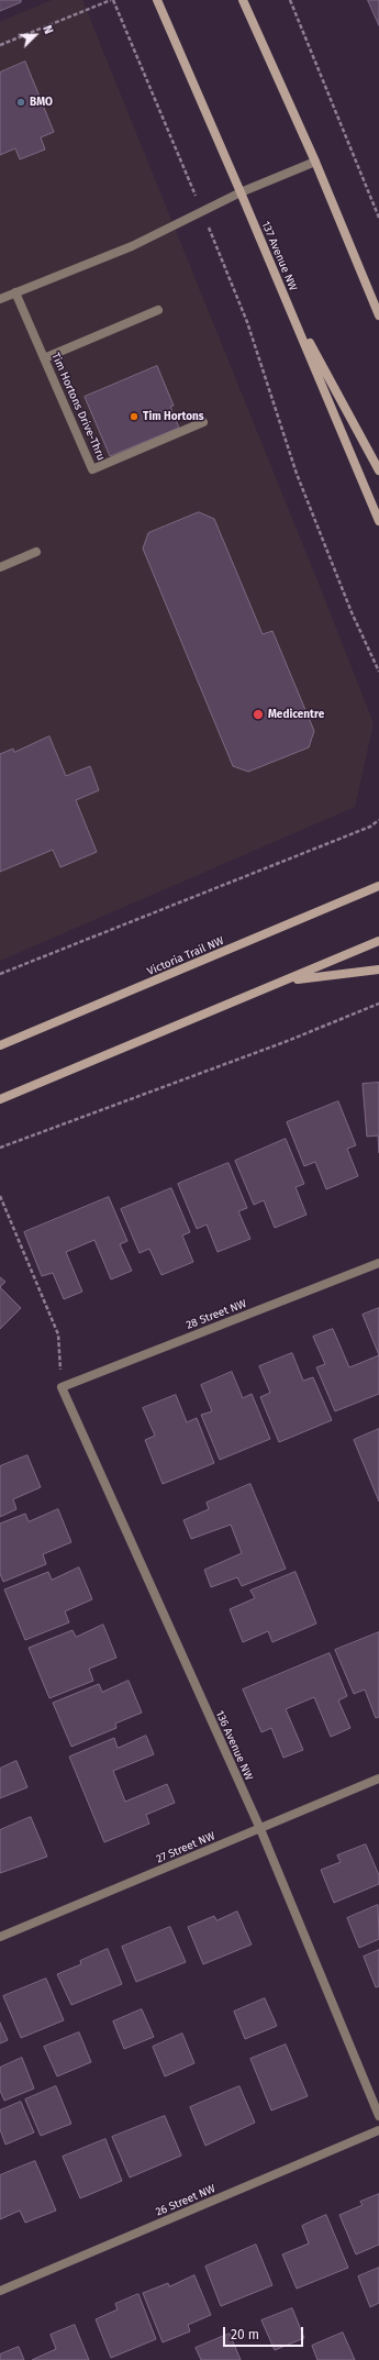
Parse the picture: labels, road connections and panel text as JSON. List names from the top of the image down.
{
  "streets": {
    "main road": ["137 Avenue NW", "Victoria Trail NW"],
    "street": [
      "Tim Hortons Drive-Thru",
      "28 Street NW",
      "136 Avenue NW",
      "27 Street NW",
      "26 Street NW"
    ]
  },
  "crossings": [
    ["28 Street NW", "136 Avenue NW"],
    ["136 Avenue NW", "27 Street NW"]
  ],
  "places": ["BMO", "Tim Hortons", "Medicentre"],
  "scale_bar": "20 m",
  "north": "top right"
}
